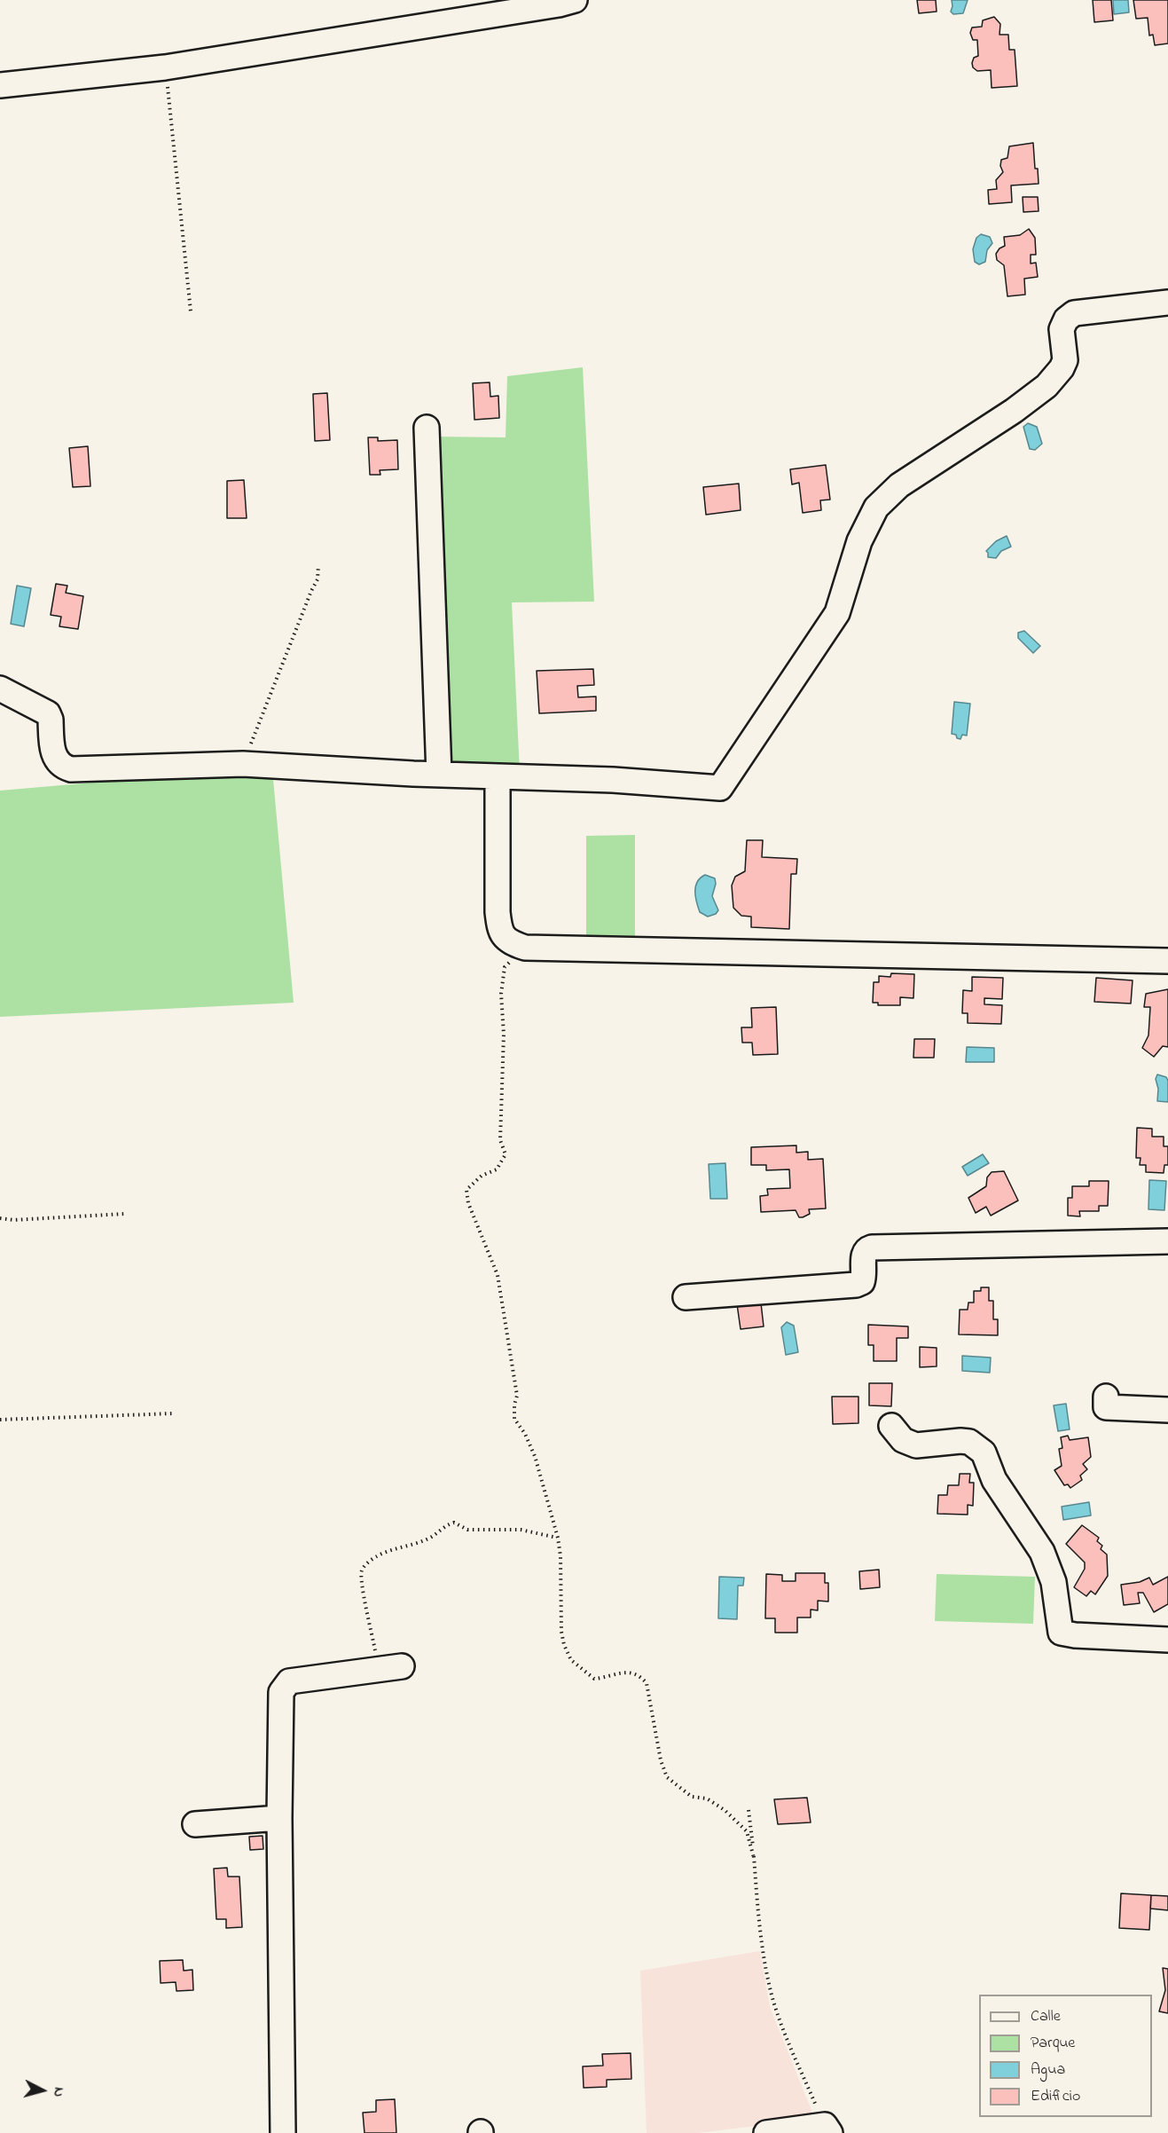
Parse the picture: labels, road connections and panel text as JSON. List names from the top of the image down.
{
  "legend": [
    "Calle",
    "Parque",
    "Agua",
    "Edificio"
  ],
  "north": "right"
}
